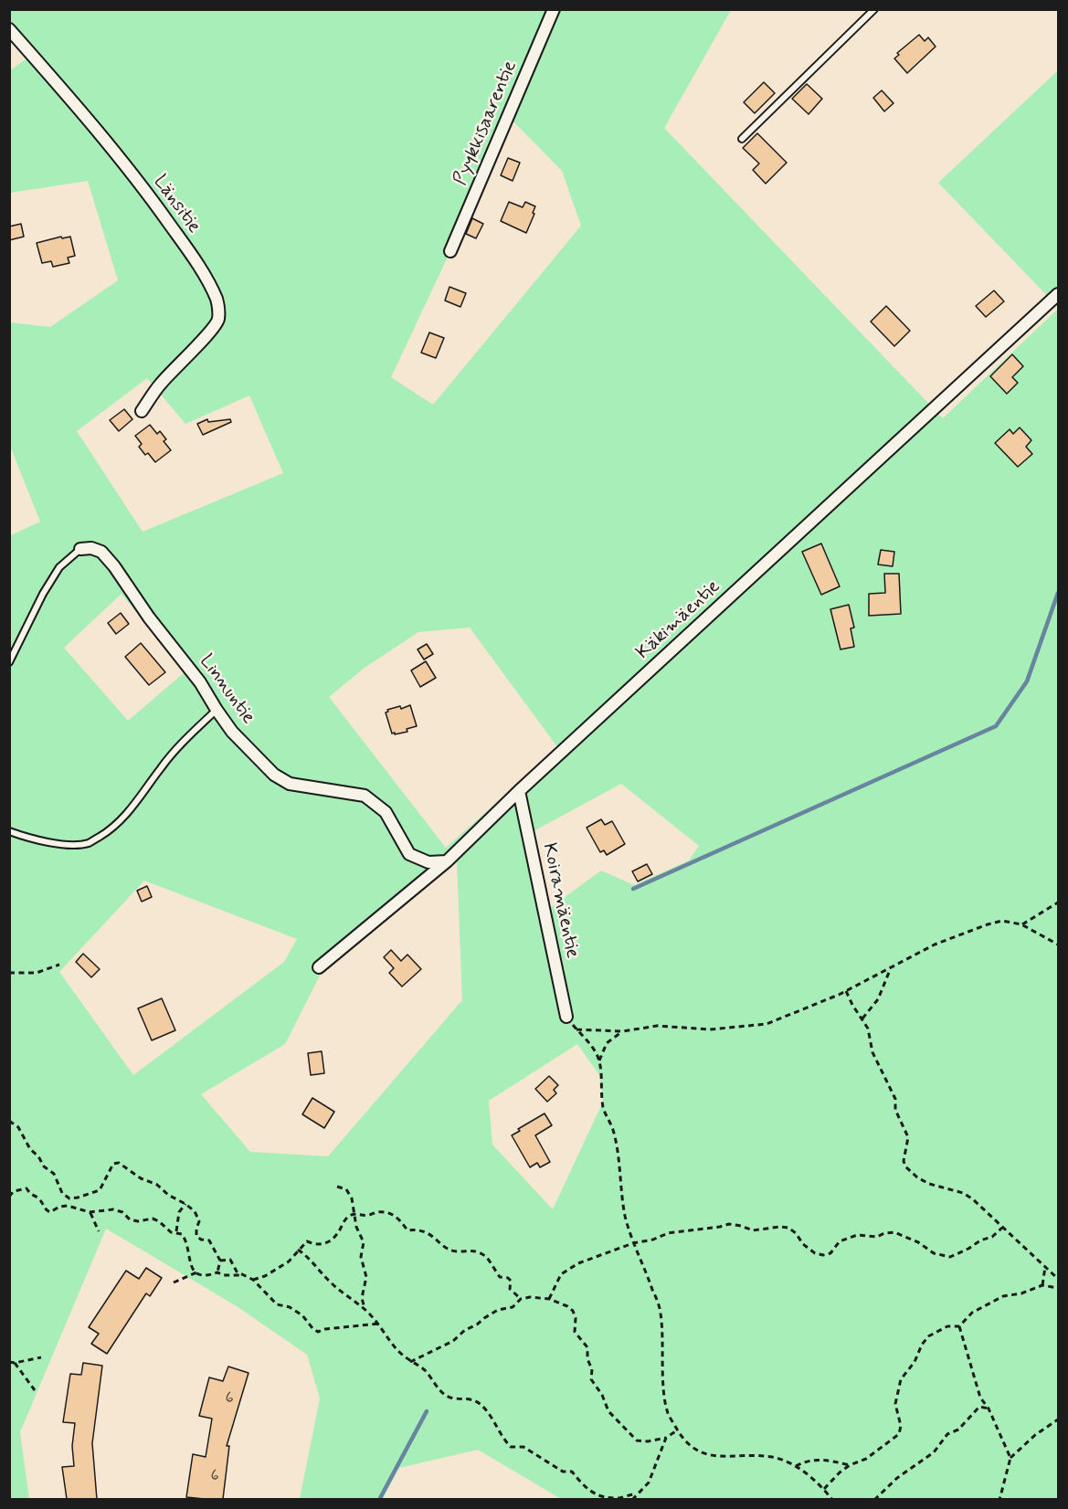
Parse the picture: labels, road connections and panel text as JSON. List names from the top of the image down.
{
  "streets": {
    "street": [
      "Pyykkisaarentie",
      "Länsitie",
      "Käkimäentie",
      "Linnuntie",
      "Koiramäentie"
    ]
  },
  "crossings": [
    ["Käkimäentie", "Linnuntie"],
    ["Käkimäentie", "Koiramäentie"]
  ],
  "house_numbers": ["6", "6"]
}
